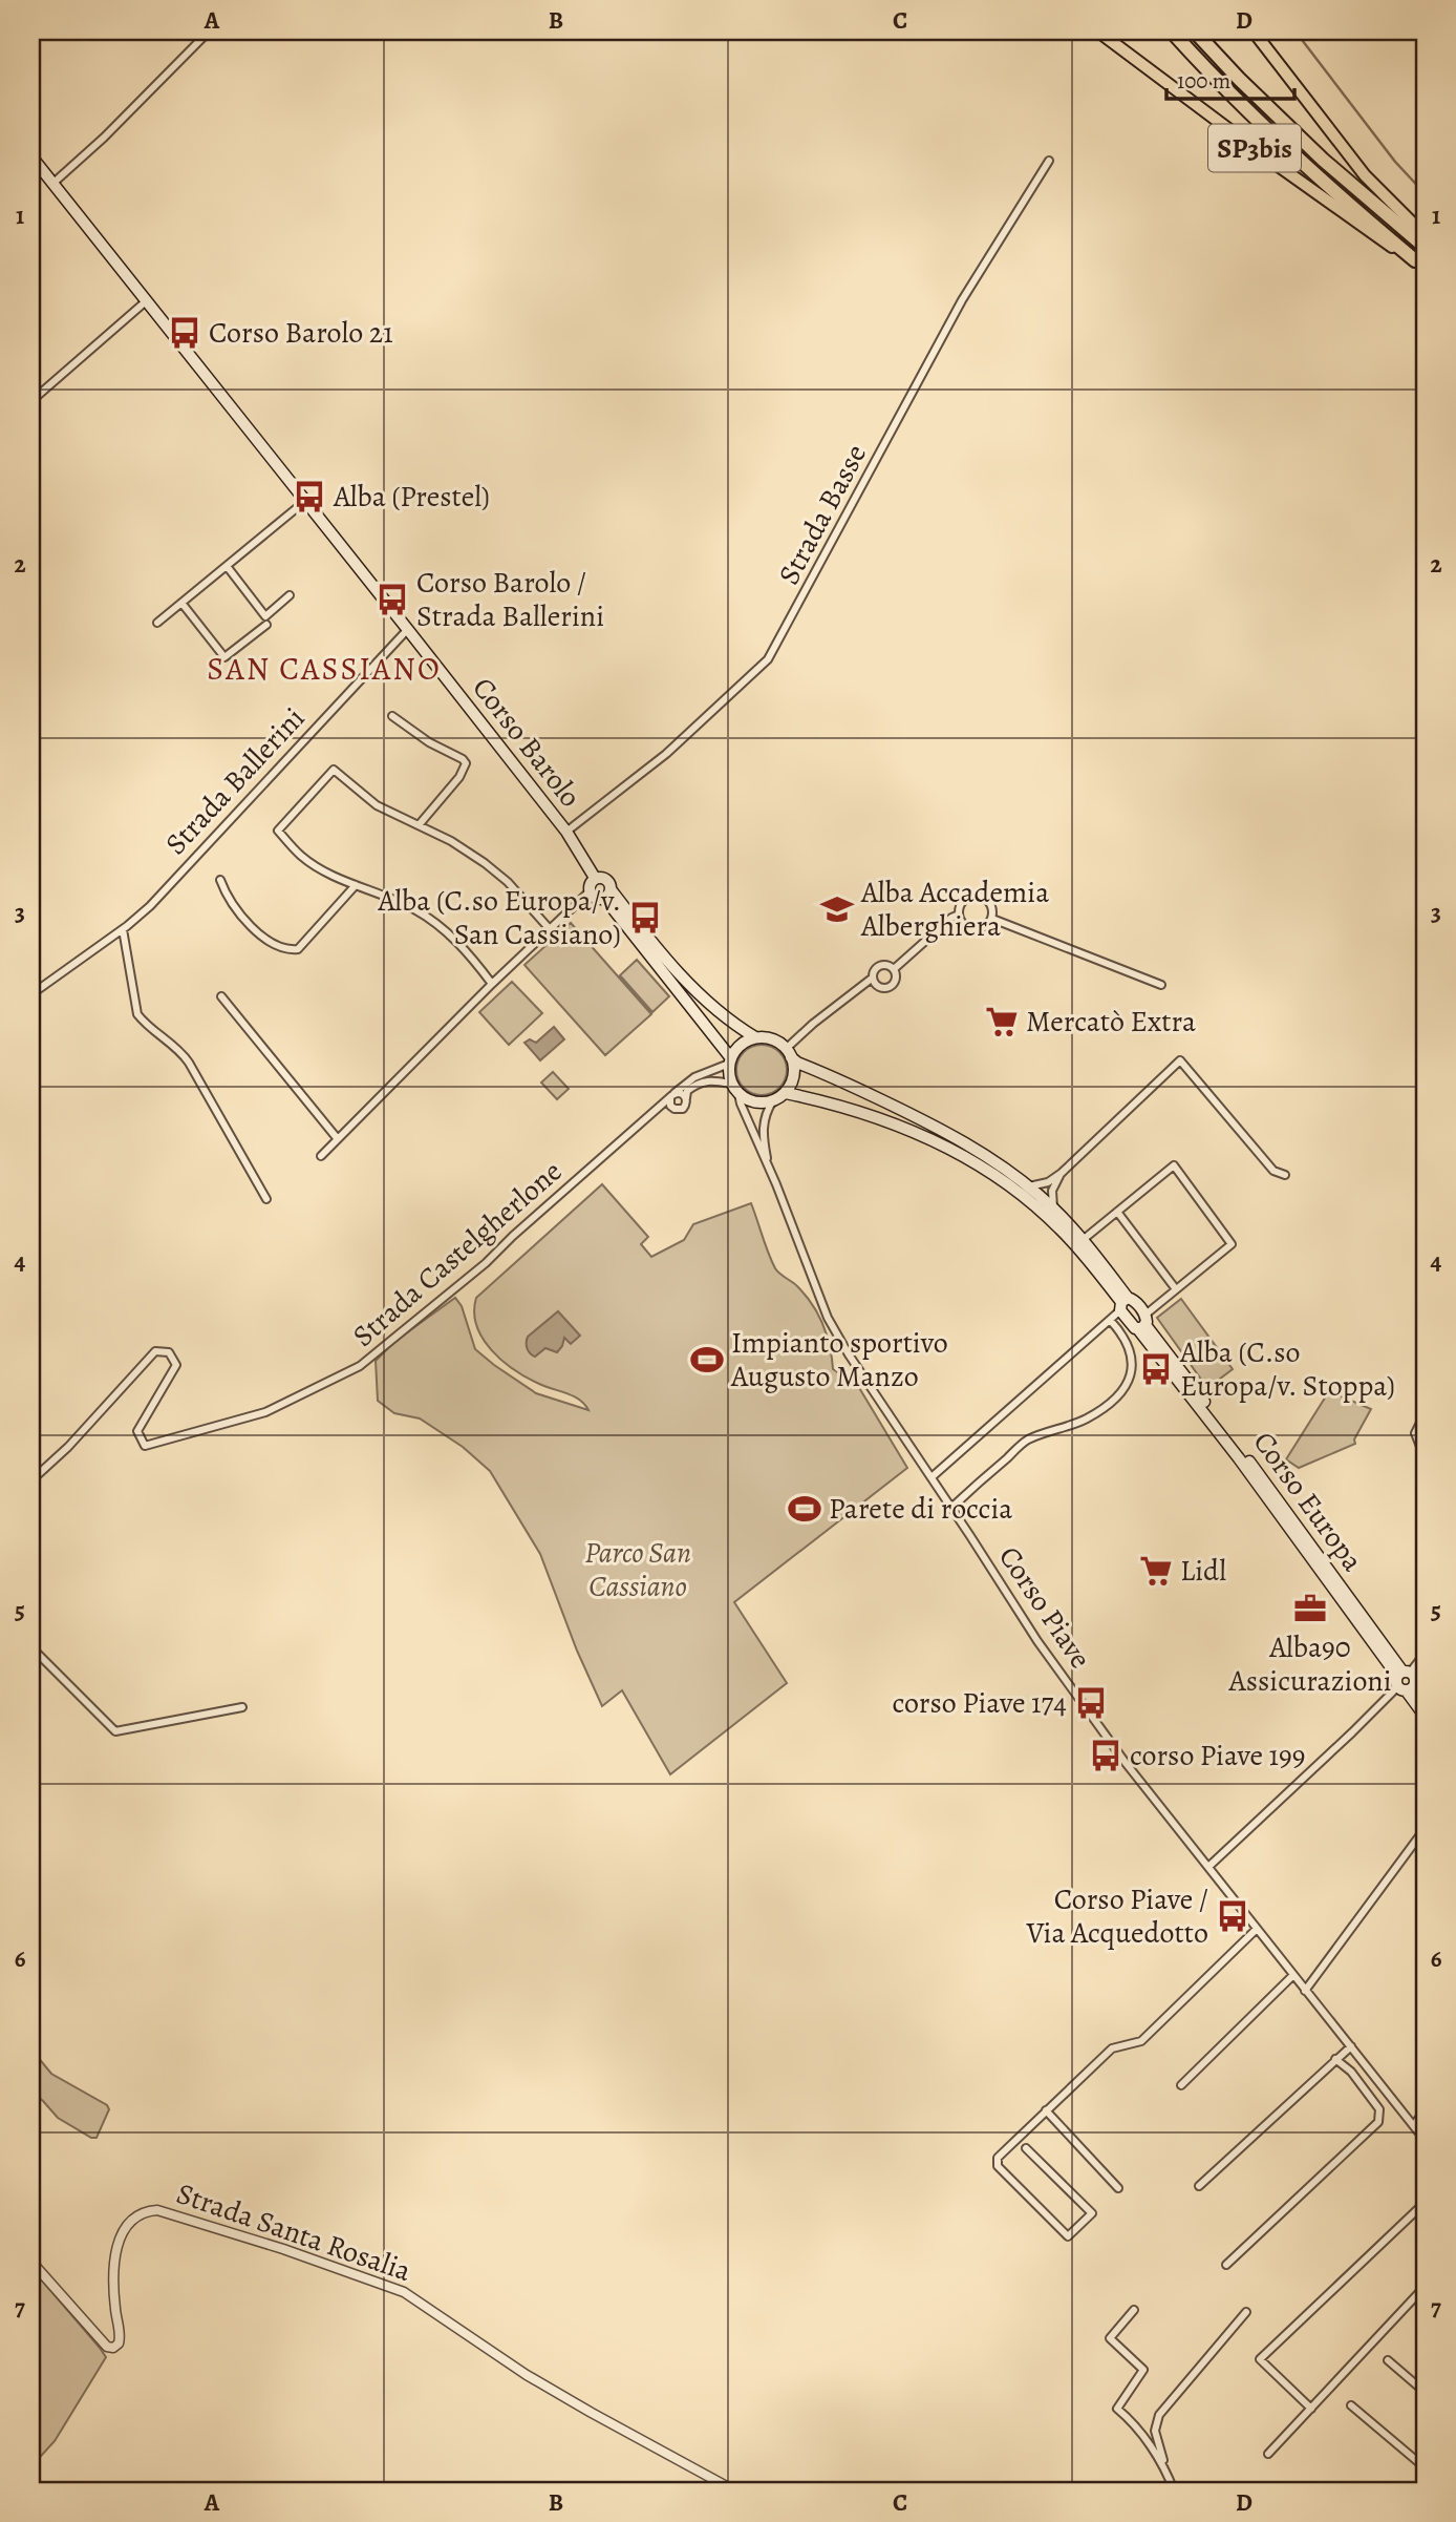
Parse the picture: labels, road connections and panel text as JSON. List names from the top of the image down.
{
  "streets": {
    "highway": ["SP3bis"],
    "main road": ["Corso Barolo", "Corso Europa"],
    "street": [
      "Strada Basse",
      "Strada Ballerini",
      "Strada Castelgherlone",
      "Corso Piave",
      "Strada Santa Rosalia"
    ]
  },
  "crossings": [
    ["Strada Basse", "Corso Barolo"],
    ["Corso Barolo", "Strada Ballerini"]
  ],
  "districts": ["SAN CASSIANO"],
  "parks": ["Parco San Cassiano"],
  "places": {
    "bus stop": [
      "Corso Barolo 21",
      "Alba (Prestel)",
      "Corso Barolo / Strada Ballerini",
      "Alba (C.so Europa/v. San Cassiano)",
      "Alba (C.so Europa/v. Stoppa)",
      "corso Piave 174",
      "corso Piave 199",
      "Corso Piave / Via Acquedotto"
    ],
    "school or university": ["Alba Accademia Alberghiera"],
    "supermarket": ["Mercatò Extra", "Lidl"],
    "sports": ["Impianto sportivo Augusto Manzo", "Parete di roccia"],
    "office": ["Alba90 Assicurazioni"]
  },
  "scale_bar": "100 m",
  "grid": {
    "columns": [
      "A",
      "B",
      "C",
      "D"
    ],
    "rows": [
      "1",
      "2",
      "3",
      "4",
      "5",
      "6",
      "7"
    ]
  }
}
